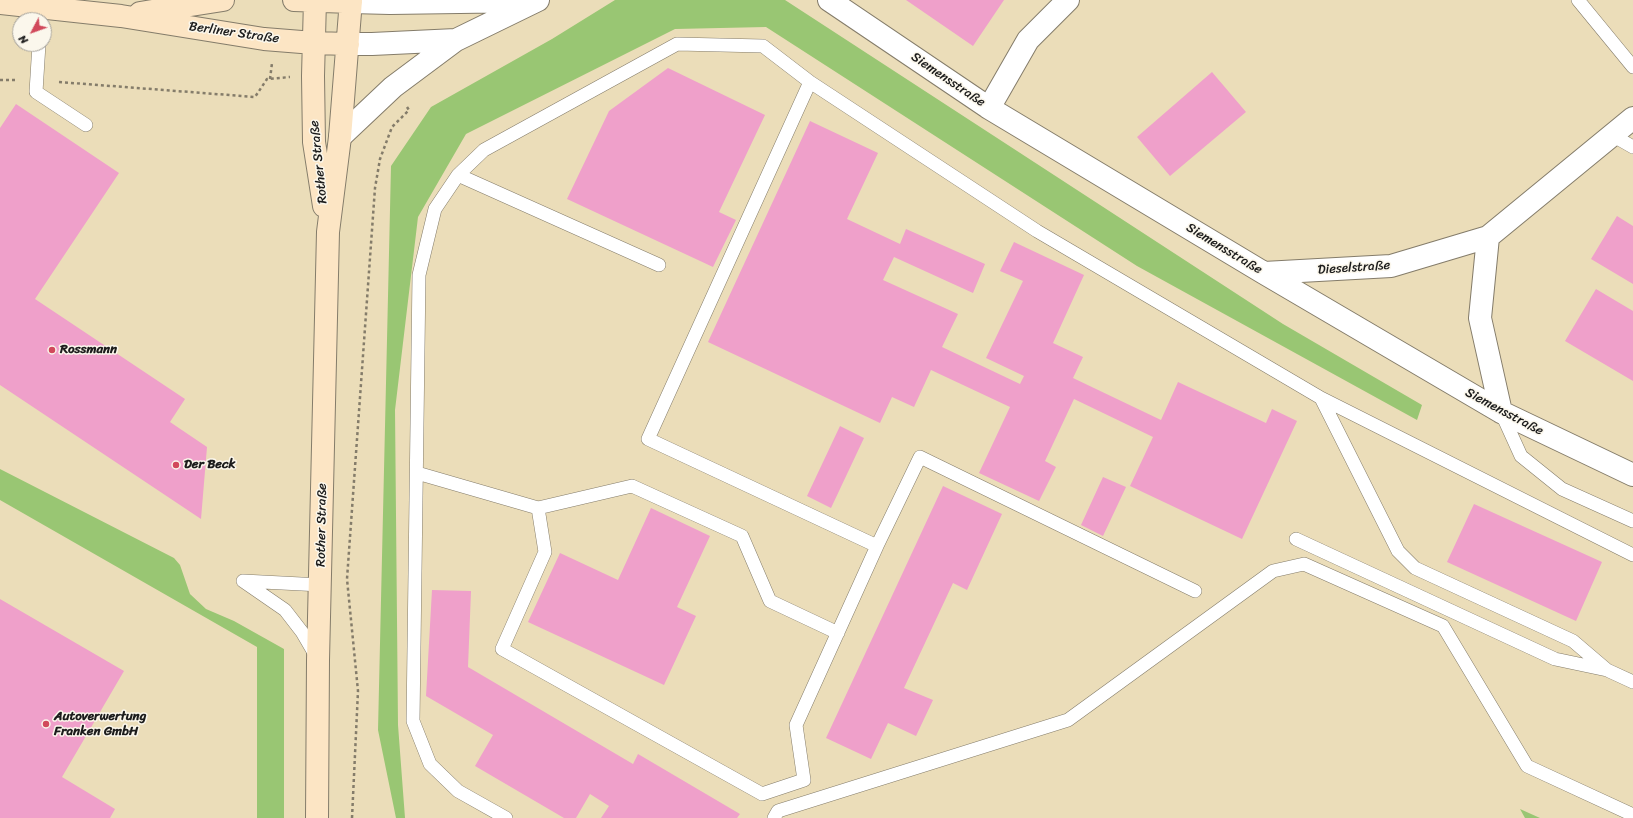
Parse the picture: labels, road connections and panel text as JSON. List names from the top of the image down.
{
  "streets": {
    "main road": ["Berliner Straße", "Rother Straße"],
    "street": ["Siemensstraße", "Dieselstraße"]
  },
  "crossings": [
    ["Berliner Straße", "Rother Straße"],
    ["Siemensstraße", "Dieselstraße"]
  ],
  "places": ["Rossmann", "Der Beck", "Autoverwertung Franken GmbH"],
  "north": "bottom left"
}
